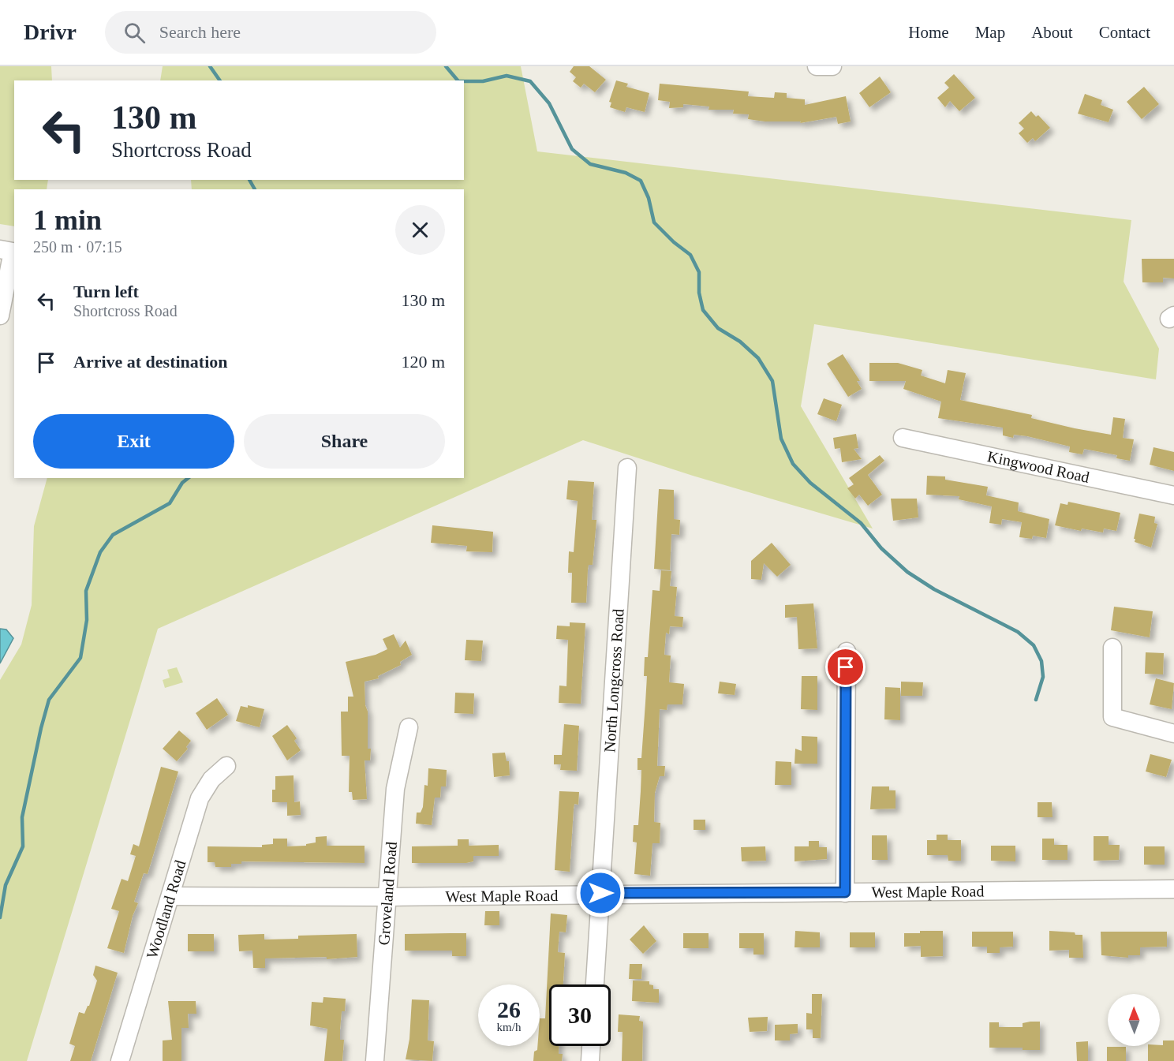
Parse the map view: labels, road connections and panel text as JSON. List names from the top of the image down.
{
  "streets": {
    "street": [
      "Kingwood Road",
      "North Longcross Road",
      "West Maple Road",
      "Groveland Road",
      "Woodland Road"
    ]
  },
  "crossings": [
    ["North Longcross Road", "West Maple Road"],
    ["West Maple Road", "Groveland Road"],
    ["West Maple Road", "Woodland Road"]
  ],
  "north": "top",
  "page": {
    "header": "Drivr",
    "search": "Search here",
    "nav": [
      "Home",
      "Map",
      "About",
      "Contact"
    ],
    "turn": ["130 m", "Shortcross Road"],
    "heading": ["1 min", "250 m · 07:15"],
    "list": [
      {
        "name": "Turn left",
        "note": "Shortcross Road",
        "value": "130 m"
      },
      {
        "name": "Arrive at destination",
        "value": "120 m"
      }
    ],
    "buttons": ["Exit", "Share"],
    "speed": "26 km/h",
    "limit": "30"
  }
}
